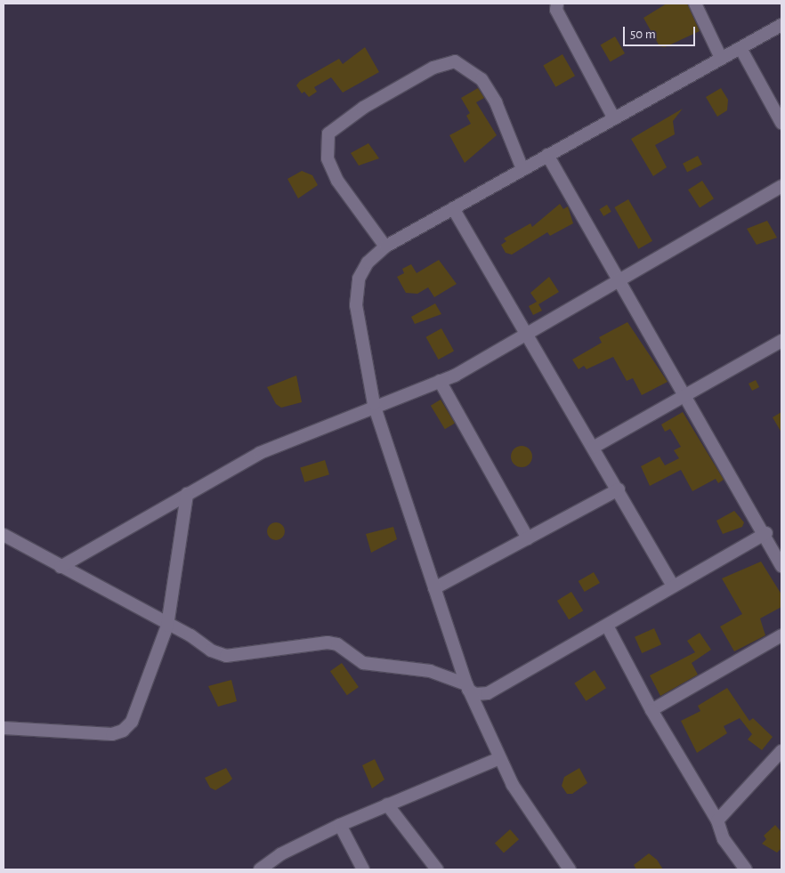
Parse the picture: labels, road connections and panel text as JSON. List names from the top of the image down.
{
  "scale_bar": "50 m"
}
